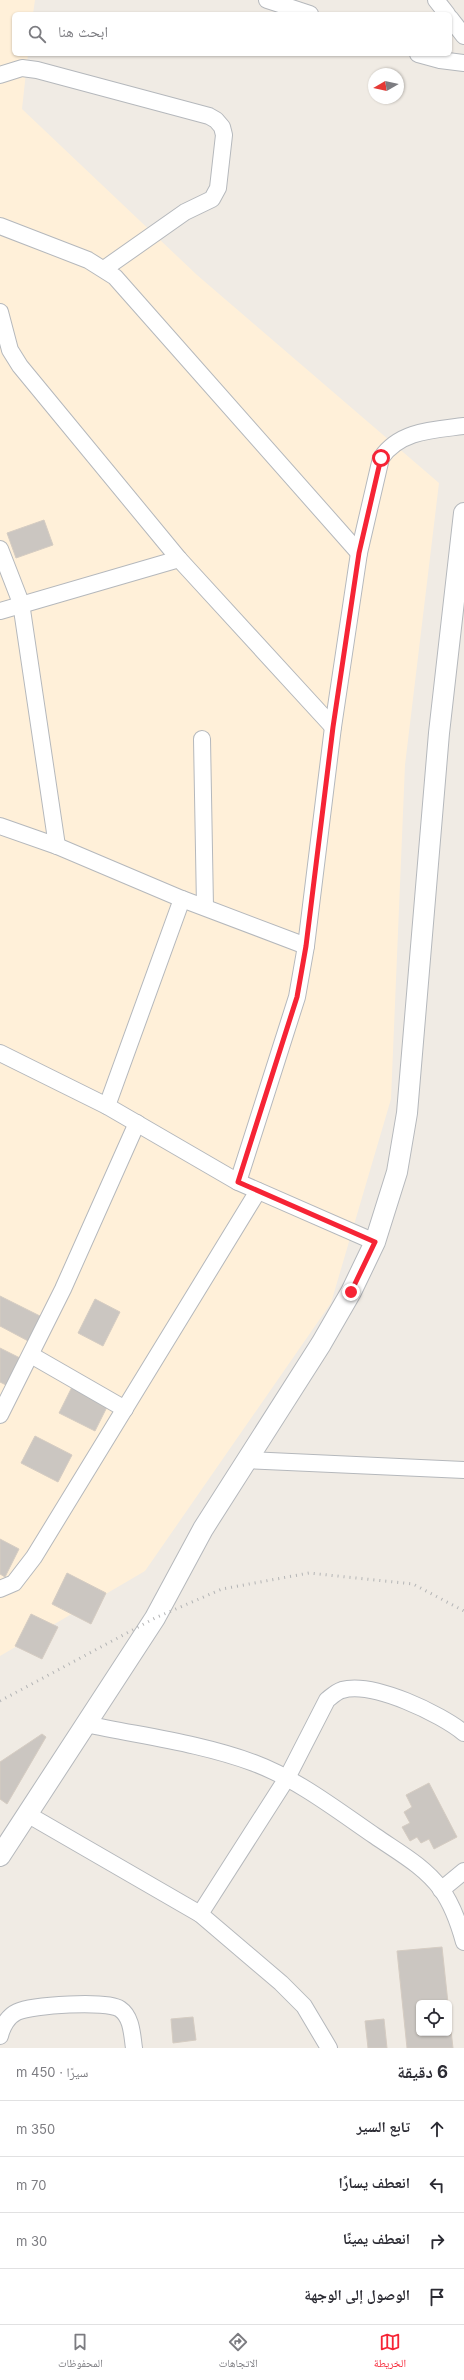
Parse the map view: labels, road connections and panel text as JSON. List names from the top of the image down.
{
  "north": "left",
  "page": {
    "search": "ابحث هنا",
    "heading": ["6 دقيقة", "سيرًا · 450 m"],
    "list": [
      ["تابع السير", "350 m"],
      ["انعطف يسارًا", "70 m"],
      ["انعطف يمينًا", "30 m"],
      "الوصول إلى الوجهة"
    ],
    "nav": ["الخريطة", "الاتجاهات", "المحفوظات"]
  }
}
